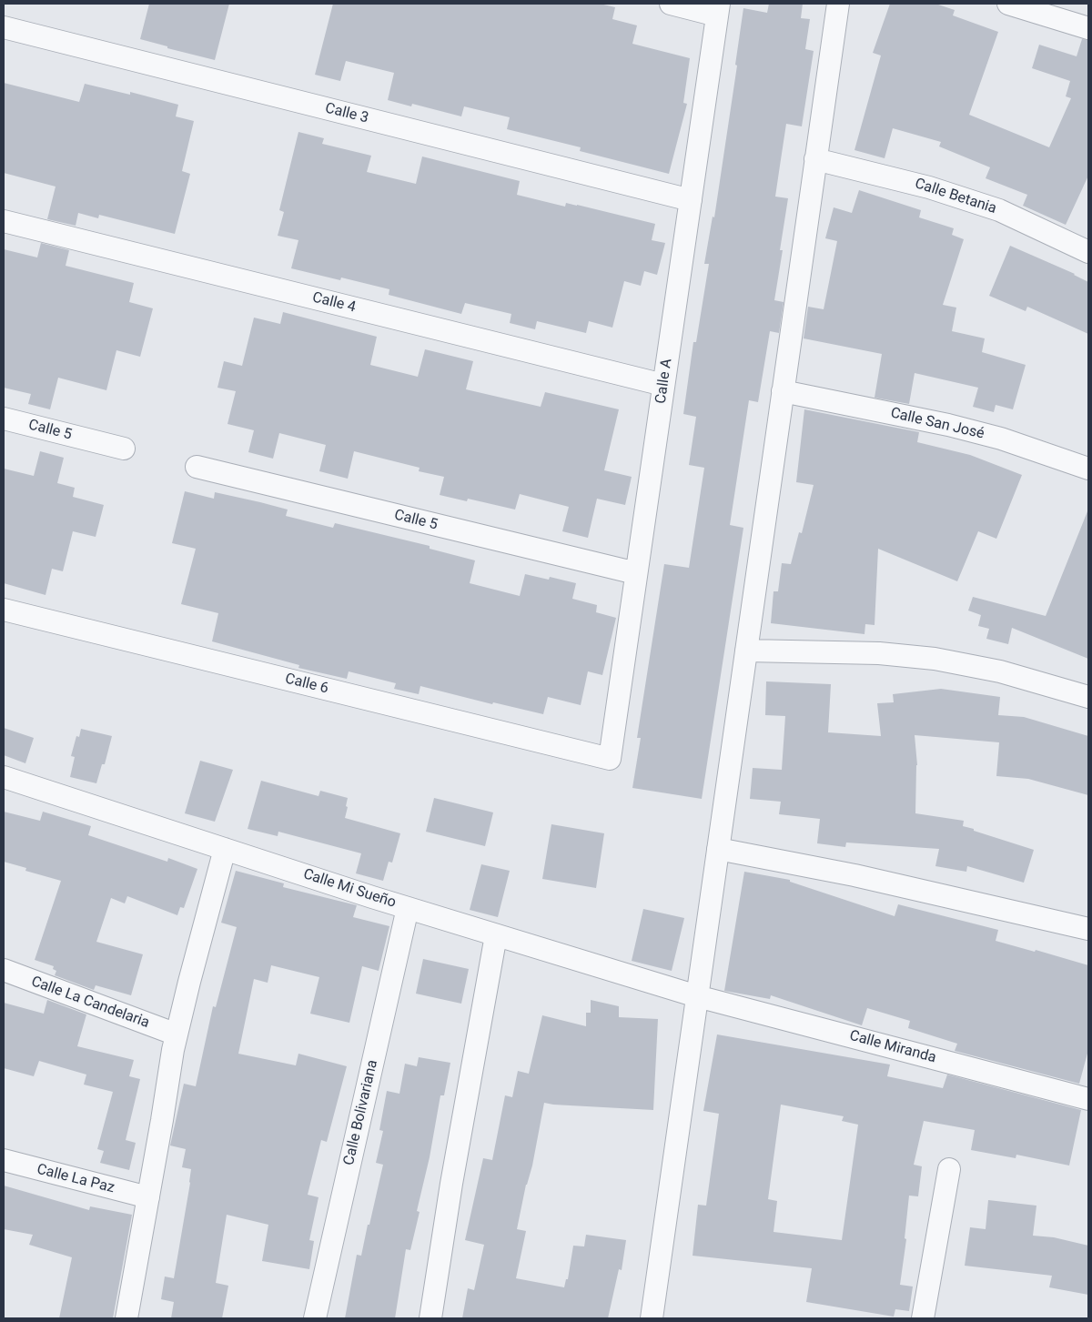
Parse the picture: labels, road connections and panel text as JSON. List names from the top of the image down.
{
  "streets": {
    "street": [
      "Calle 3",
      "Calle Betania",
      "Calle 4",
      "Calle A",
      "Calle San José",
      "Calle 5",
      "Calle 6",
      "Calle Mi Sueño",
      "Calle La Candelaria",
      "Calle Miranda",
      "Calle Bolivariana",
      "Calle La Paz"
    ]
  },
  "crossings": [
    ["Calle 3", "Calle A"],
    ["Calle 4", "Calle A"],
    ["Calle A", "Calle 5"],
    ["Calle A", "Calle 6"],
    ["Calle Mi Sueño", "Calle Miranda"],
    ["Calle Mi Sueño", "Calle Bolivariana"]
  ]
}
